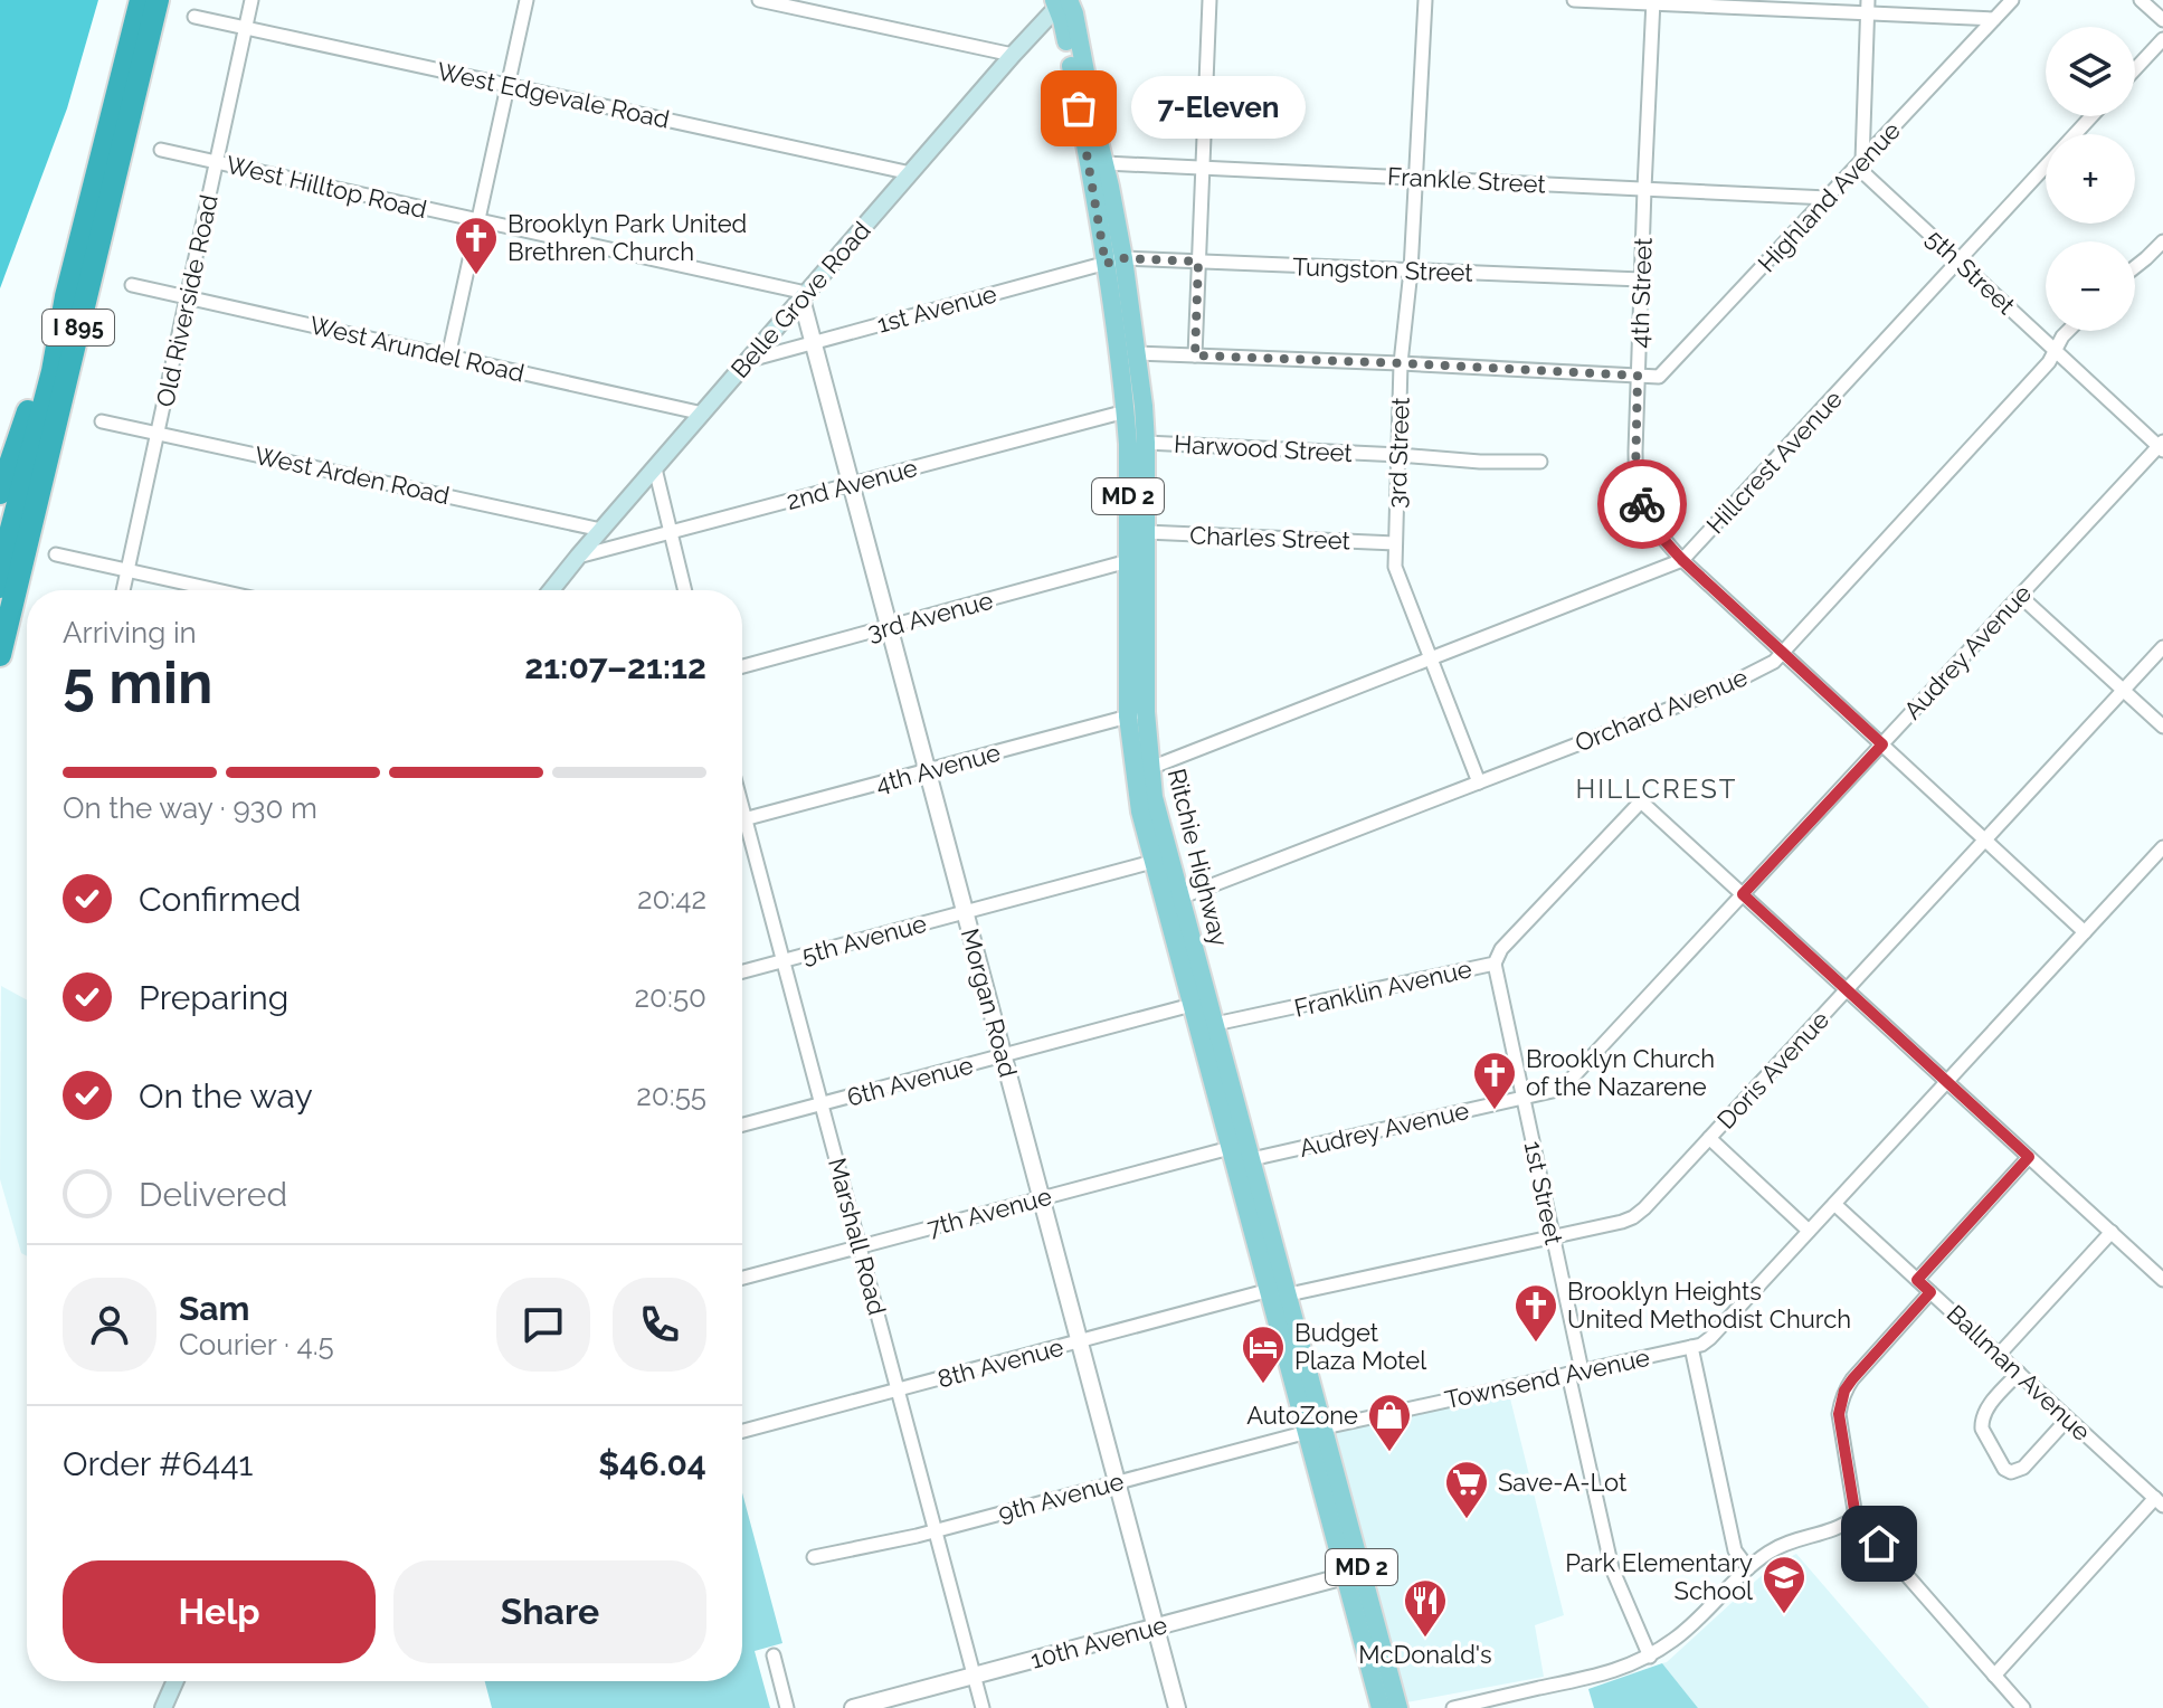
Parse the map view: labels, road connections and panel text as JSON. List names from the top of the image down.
{
  "streets": {
    "highway": ["I 895"],
    "main road": ["Belle Grove Road", "MD 2", "Ritchie Highway"],
    "street": [
      "West Edgevale Road",
      "Frankle Street",
      "West Hilltop Road",
      "Highland Avenue",
      "Tungston Street",
      "5th Street",
      "4th Street",
      "Old Riverside Road",
      "1st Avenue",
      "West Arundel Road",
      "Harwood Street",
      "3rd Street",
      "Hillcrest Avenue",
      "West Arden Road",
      "2nd Avenue",
      "Charles Street",
      "3rd Avenue",
      "Audrey Avenue",
      "Orchard Avenue",
      "4th Avenue",
      "5th Avenue",
      "Franklin Avenue",
      "Morgan Road",
      "Doris Avenue",
      "6th Avenue",
      "1st Street",
      "7th Avenue",
      "Marshall Road",
      "8th Avenue",
      "Ballman Avenue",
      "Townsend Avenue",
      "9th Avenue",
      "10th Avenue"
    ]
  },
  "crossings": [
    ["West Edgevale Road", "Belle Grove Road"],
    ["West Edgevale Road", "Old Riverside Road"],
    ["Frankle Street", "Highland Avenue"],
    ["Frankle Street", "4th Street"],
    ["Frankle Street", "3rd Street"],
    ["Frankle Street", "Ritchie Highway"],
    ["West Hilltop Road", "Belle Grove Road"],
    ["West Hilltop Road", "Old Riverside Road"],
    ["West Hilltop Road", "Morgan Road"],
    ["Highland Avenue", "5th Street"],
    ["Highland Avenue", "4th Street"],
    ["Tungston Street", "4th Street"],
    ["Tungston Street", "1st Avenue"],
    ["Tungston Street", "3rd Street"],
    ["Tungston Street", "Ritchie Highway"],
    ["5th Street", "Hillcrest Avenue"],
    ["5th Street", "Audrey Avenue"],
    ["5th Street", "Orchard Avenue"],
    ["4th Street", "Hillcrest Avenue"],
    ["4th Street", "Audrey Avenue"],
    ["4th Street", "Orchard Avenue"],
    ["4th Street", "Doris Avenue"],
    ["4th Street", "Townsend Avenue"],
    ["Belle Grove Road", "1st Avenue"],
    ["Belle Grove Road", "West Arundel Road"],
    ["Belle Grove Road", "West Arden Road"],
    ["Belle Grove Road", "2nd Avenue"],
    ["Belle Grove Road", "Ritchie Highway"],
    ["Belle Grove Road", "Morgan Road"],
    ["Old Riverside Road", "West Arundel Road"],
    ["Old Riverside Road", "West Arden Road"],
    ["1st Avenue", "Ritchie Highway"],
    ["1st Avenue", "Morgan Road"],
    ["Harwood Street", "3rd Street"],
    ["Harwood Street", "Ritchie Highway"],
    ["3rd Street", "Hillcrest Avenue"],
    ["3rd Street", "Charles Street"],
    ["3rd Street", "Orchard Avenue"],
    ["Hillcrest Avenue", "Ritchie Highway"],
    ["2nd Avenue", "Ritchie Highway"],
    ["2nd Avenue", "Morgan Road"],
    ["Charles Street", "Ritchie Highway"],
    ["3rd Avenue", "Ritchie Highway"],
    ["3rd Avenue", "Morgan Road"],
    ["Audrey Avenue", "Ritchie Highway"],
    ["Audrey Avenue", "Franklin Avenue"],
    ["Audrey Avenue", "1st Street"],
    ["Audrey Avenue", "7th Avenue"],
    ["Orchard Avenue", "Ritchie Highway"],
    ["4th Avenue", "Ritchie Highway"],
    ["4th Avenue", "Morgan Road"],
    ["4th Avenue", "Marshall Road"],
    ["Ritchie Highway", "5th Avenue"],
    ["Ritchie Highway", "Franklin Avenue"],
    ["Ritchie Highway", "Doris Avenue"],
    ["Ritchie Highway", "6th Avenue"],
    ["Ritchie Highway", "7th Avenue"],
    ["Ritchie Highway", "8th Avenue"],
    ["Ritchie Highway", "Townsend Avenue"],
    ["Ritchie Highway", "9th Avenue"],
    ["Ritchie Highway", "10th Avenue"],
    ["5th Avenue", "Morgan Road"],
    ["5th Avenue", "Marshall Road"],
    ["Franklin Avenue", "1st Street"],
    ["Morgan Road", "6th Avenue"],
    ["Morgan Road", "7th Avenue"],
    ["Morgan Road", "8th Avenue"],
    ["Morgan Road", "9th Avenue"],
    ["Morgan Road", "10th Avenue"],
    ["Doris Avenue", "1st Street"],
    ["Doris Avenue", "8th Avenue"],
    ["6th Avenue", "Marshall Road"],
    ["1st Street", "Townsend Avenue"],
    ["7th Avenue", "Marshall Road"],
    ["Marshall Road", "8th Avenue"],
    ["Marshall Road", "9th Avenue"],
    ["Marshall Road", "10th Avenue"],
    ["Ballman Avenue", "Townsend Avenue"],
    ["Townsend Avenue", "9th Avenue"]
  ],
  "districts": ["HILLCREST"],
  "places": {
    "other": ["7-Eleven"],
    "church": ["Brooklyn Park United Brethren Church", "Brooklyn Church of the Nazarene", "Brooklyn Heights United Methodist Church"],
    "hotel": ["Budget Plaza Motel"],
    "shop": ["AutoZone"],
    "supermarket": ["Save-A-Lot"],
    "school or university": ["Park Elementary School"],
    "restaurant": ["McDonald's"]
  },
  "page": {
    "map_buttons": ["+", "−"],
    "bubble": "7-Eleven",
    "heading": ["5 min", "Arriving in", "21:07–21:12"],
    "panel": [
      "Sam",
      "Courier · 4.5",
      "Order #6441",
      "$46.04"
    ],
    "bar": "On the way · 930 m",
    "list": [
      ["Confirmed", "20:42"],
      ["Preparing", "20:50"],
      ["On the way", "20:55"],
      "Delivered"
    ],
    "buttons": ["Help", "Share"]
  }
}
